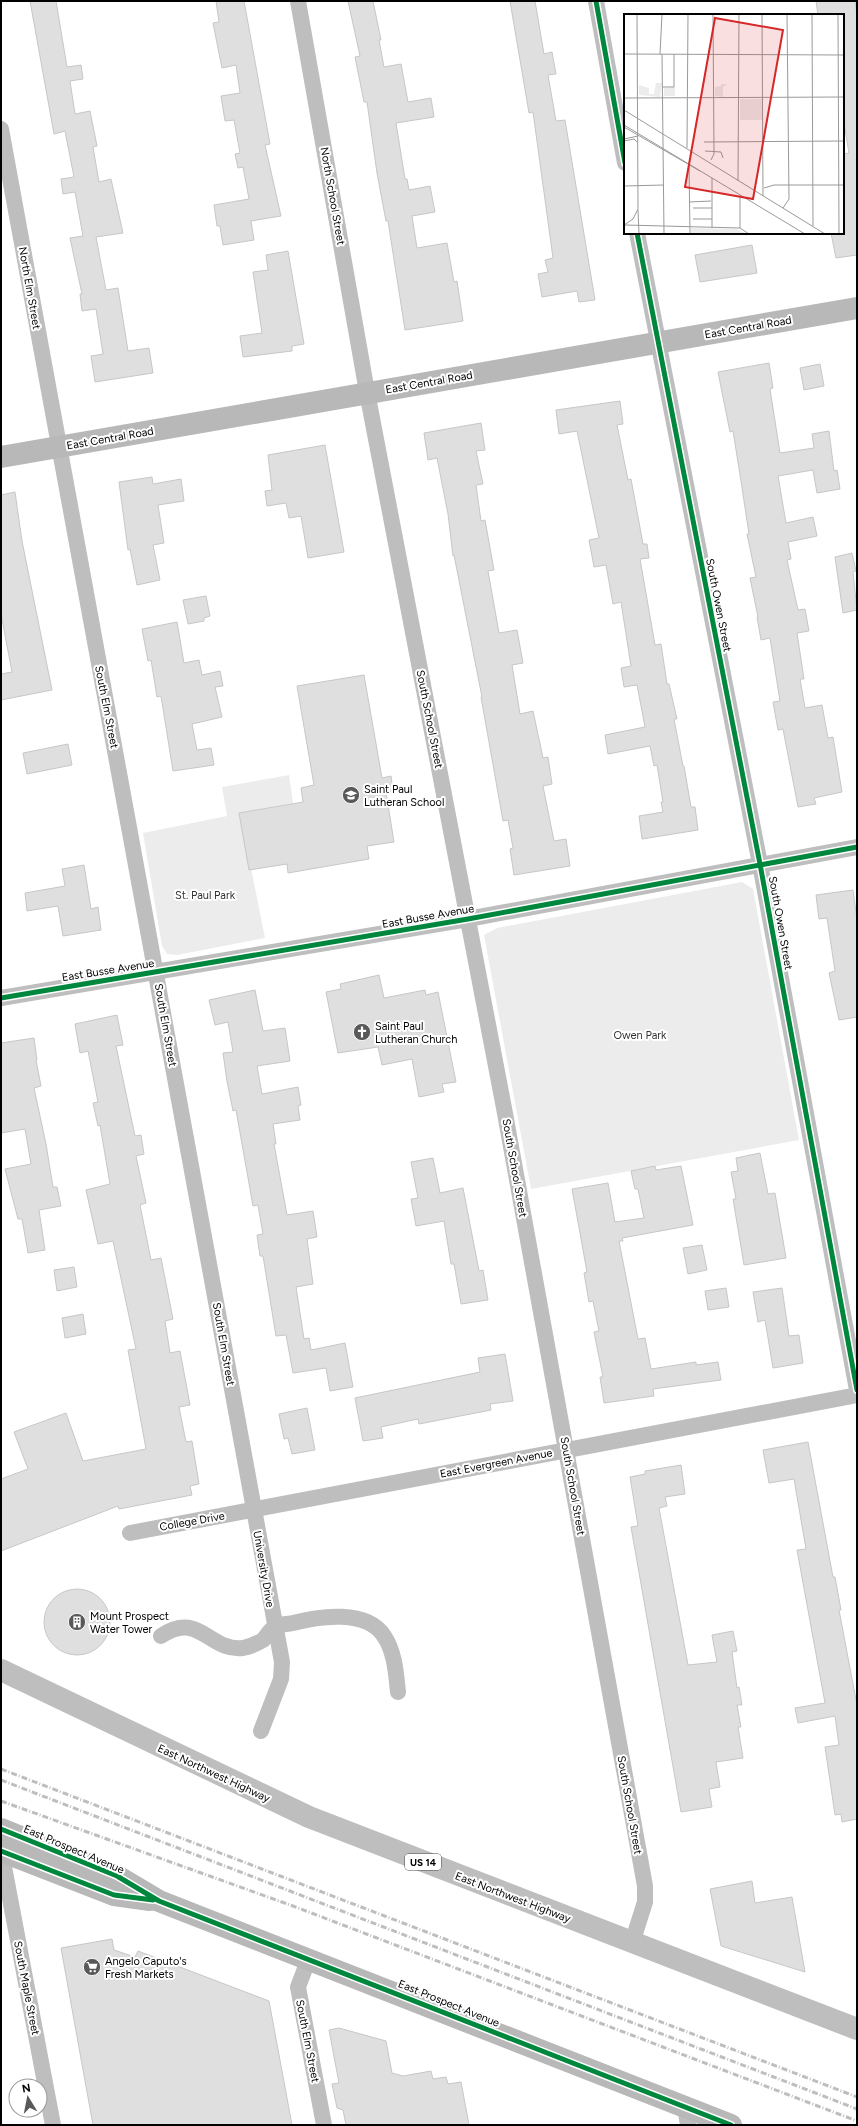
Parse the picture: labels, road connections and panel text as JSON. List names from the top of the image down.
{
  "streets": {
    "main road": ["East Northwest Highway", "US 14"],
    "street": [
      "North School Street",
      "North Elm Street",
      "East Central Road",
      "South Owen Street",
      "South Elm Street",
      "South School Street",
      "East Busse Avenue",
      "East Evergreen Avenue",
      "College Drive",
      "University Drive",
      "East Prospect Avenue",
      "South Maple Street"
    ]
  },
  "crossings": [
    ["North School Street", "East Central Road"],
    ["North School Street", "South School Street"],
    ["North Elm Street", "East Central Road"],
    ["North Elm Street", "South Elm Street"],
    ["East Central Road", "South Owen Street"],
    ["East Central Road", "South Elm Street"],
    ["East Central Road", "South School Street"],
    ["South Owen Street", "East Busse Avenue"],
    ["South Elm Street", "East Busse Avenue"],
    ["South Elm Street", "East Evergreen Avenue"],
    ["South Elm Street", "College Drive"],
    ["South Elm Street", "University Drive"],
    ["South Elm Street", "East Prospect Avenue"],
    ["South School Street", "East Busse Avenue"],
    ["South School Street", "East Evergreen Avenue"],
    ["South School Street", "East Northwest Highway"],
    ["East Evergreen Avenue", "College Drive"],
    ["East Evergreen Avenue", "University Drive"],
    ["College Drive", "University Drive"],
    ["East Prospect Avenue", "South Maple Street"]
  ],
  "parks": ["St. Paul Park", "Owen Park"],
  "places": {
    "school or university": ["Saint Paul Lutheran School"],
    "church": ["Saint Paul Lutheran Church"],
    "building": ["Mount Prospect Water Tower"],
    "supermarket": ["Angelo Caputo's Fresh Markets"]
  },
  "north": "top"
}
